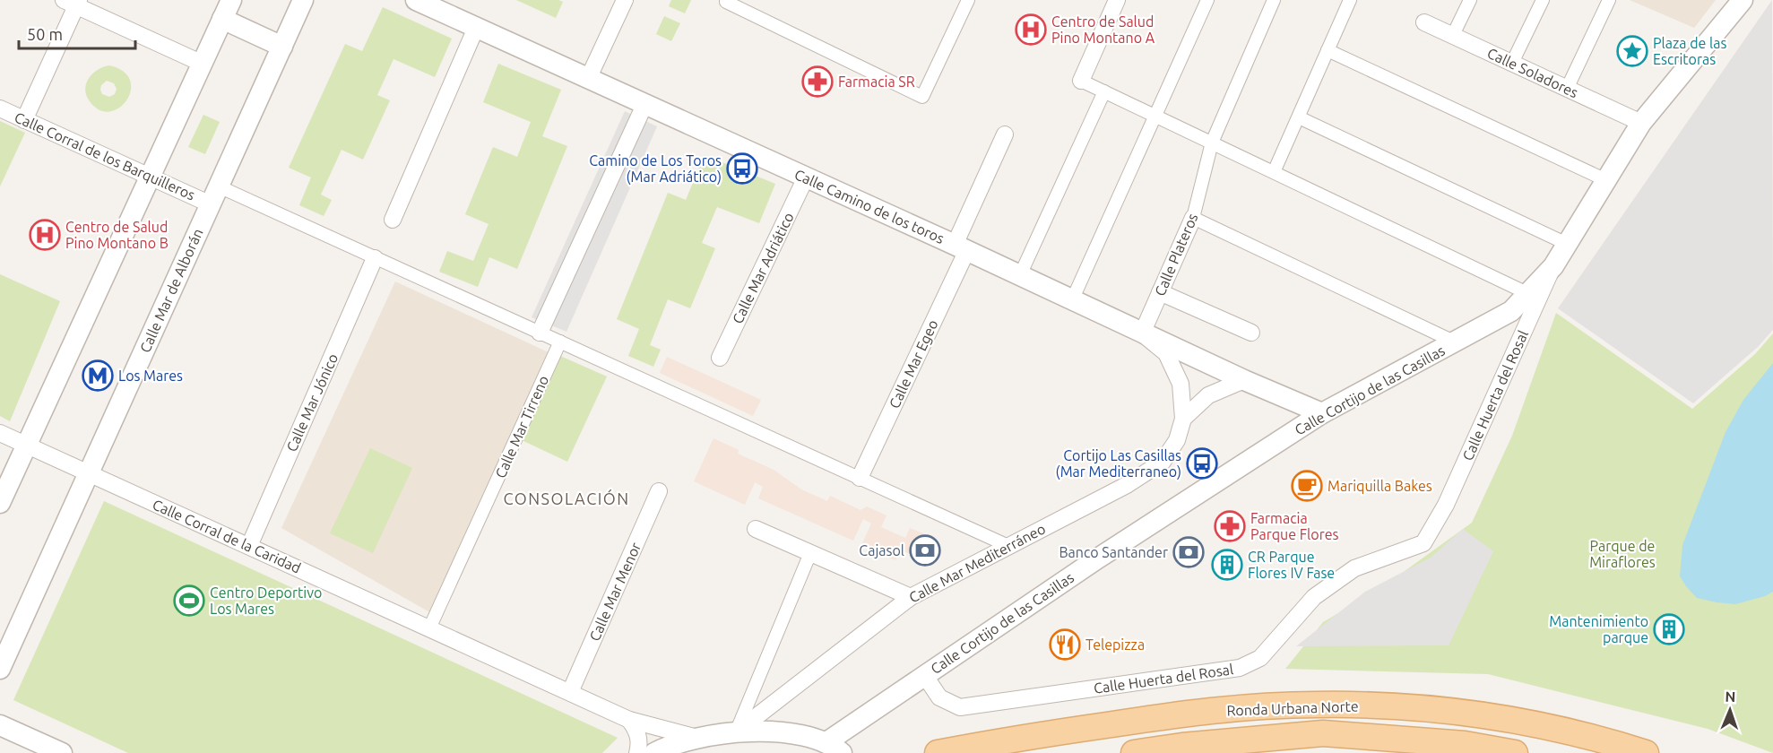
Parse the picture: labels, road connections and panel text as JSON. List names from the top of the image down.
{
  "streets": {
    "main road": ["Ronda Urbana Norte"],
    "street": [
      "Calle Soladores",
      "Calle Corral de los Barquilleros",
      "Calle Camino de los toros",
      "Calle Plateros",
      "Calle Mar Adriático",
      "Calle Mar de Alborán",
      "Calle Mar Egeo",
      "Calle Cortijo de las Casillas",
      "Calle Huerta del Rosal",
      "Calle Mar Jónico",
      "Calle Mar Tirreno",
      "Calle Corral de la Caridad",
      "Calle Mar Mediterráneo",
      "Calle Mar Menor"
    ]
  },
  "crossings": [
    ["Calle Soladores", "Calle Cortijo de las Casillas"],
    ["Calle Corral de los Barquilleros", "Calle Mar de Alborán"],
    ["Calle Camino de los toros", "Calle Plateros"],
    ["Calle Camino de los toros", "Calle Mar Adriático"],
    ["Calle Camino de los toros", "Calle Mar Egeo"],
    ["Calle Camino de los toros", "Calle Cortijo de las Casillas"],
    ["Calle Camino de los toros", "Calle Mar Mediterráneo"],
    ["Calle Plateros", "Calle Mar Mediterráneo"],
    ["Calle Mar de Alborán", "Calle Corral de la Caridad"],
    ["Calle Cortijo de las Casillas", "Calle Huerta del Rosal"],
    ["Calle Mar Jónico", "Calle Corral de la Caridad"],
    ["Calle Mar Tirreno", "Calle Corral de la Caridad"],
    ["Calle Corral de la Caridad", "Calle Mar Menor"]
  ],
  "districts": ["CONSOLACIÓN"],
  "parks": ["Parque de Miraflores"],
  "places": {
    "hospital": ["Centro de Salud Pino Montano A", "Centro de Salud Pino Montano B"],
    "place": ["Plaza de las Escritoras"],
    "pharmacy": ["Farmacia SR", "Farmacia Parque Flores"],
    "bus stop": ["Camino de Los Toros (Mar Adriático)", "Cortijo Las Casillas (Mar Mediterraneo)"],
    "metro station": ["Los Mares"],
    "cafe": ["Mariquilla Bakes"],
    "bank": ["Cajasol", "Banco Santander"],
    "building": ["CR Parque Flores IV Fase", "Mantenimiento parque"],
    "sports": ["Centro Deportivo Los Mares"],
    "restaurant": ["Telepizza"]
  },
  "scale_bar": "50 m",
  "north": "top"
}
